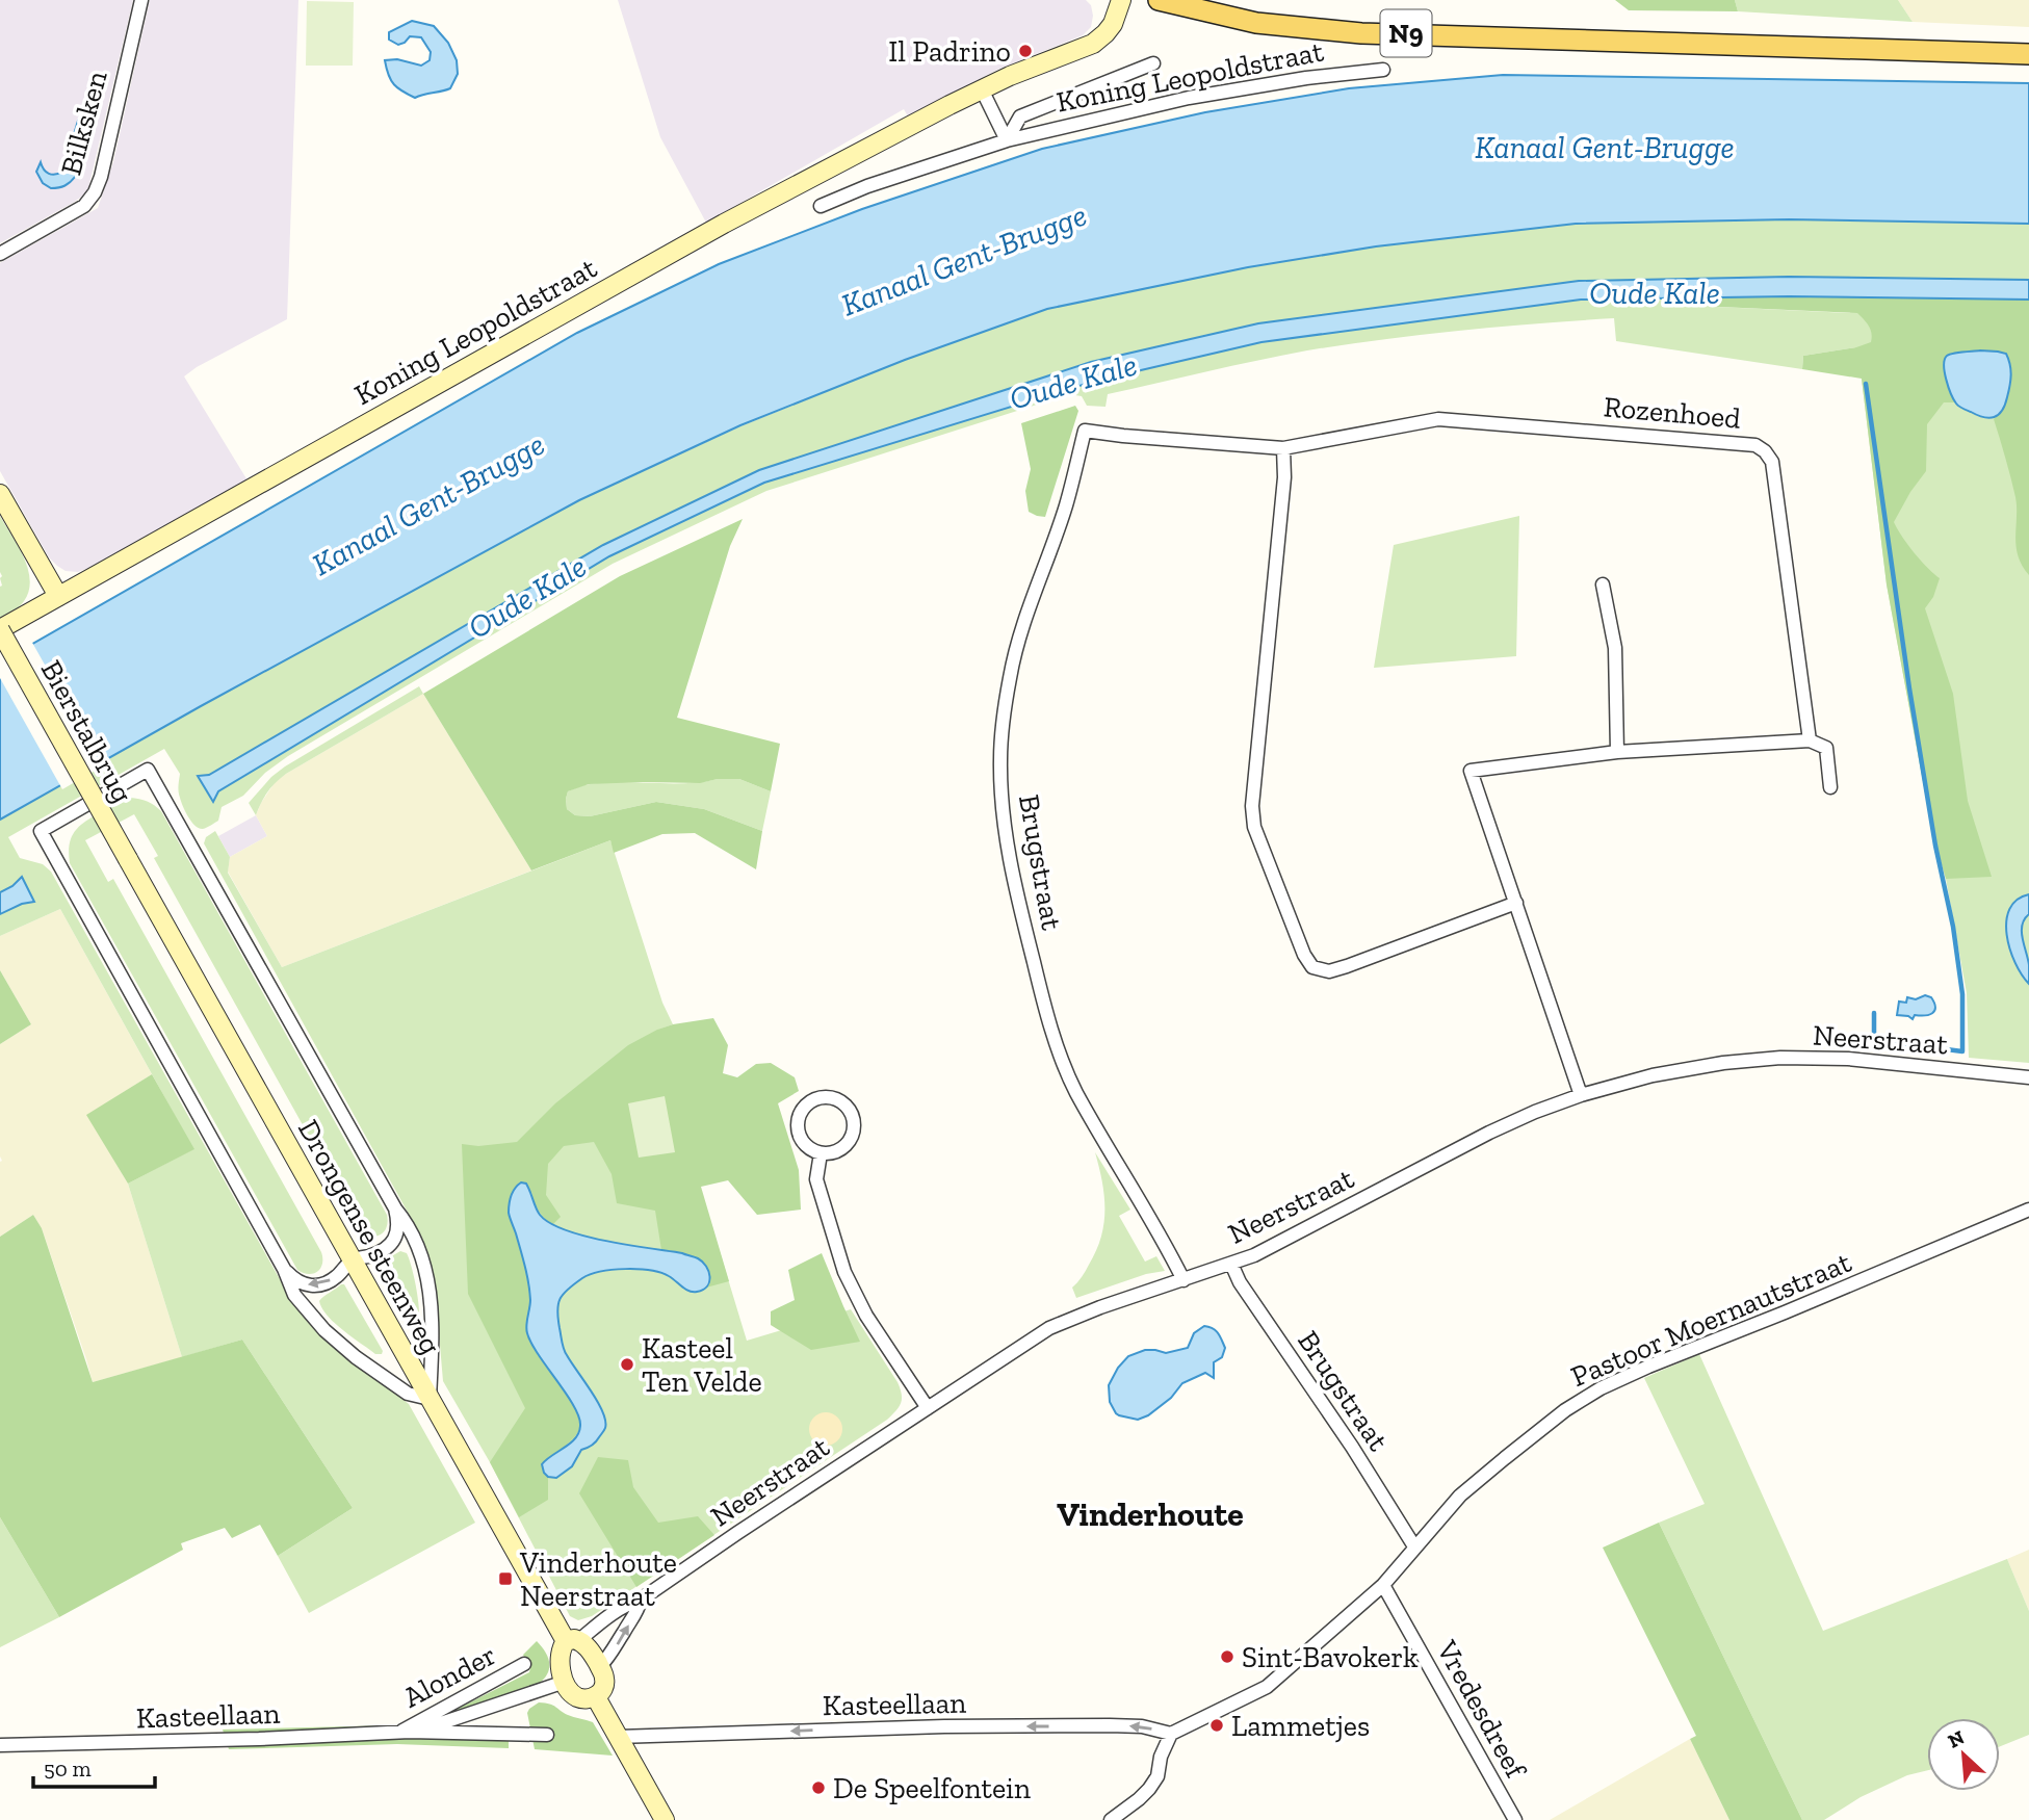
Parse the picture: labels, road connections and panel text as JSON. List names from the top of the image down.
{
  "streets": {
    "main road": ["N9"],
    "street": [
      "Koning Leopoldstraat",
      "Bilksken",
      "Rozenhoed",
      "Bierstalbrug",
      "Brugstraat",
      "Neerstraat",
      "Drongense steenweg",
      "Pastoor Moernautstraat",
      "Alonder",
      "Kasteellaan",
      "Vredesdreef"
    ]
  },
  "crossings": [
    ["Koning Leopoldstraat", "Bierstalbrug"],
    ["Rozenhoed", "Brugstraat"],
    ["Bierstalbrug", "Drongense steenweg"],
    ["Brugstraat", "Neerstraat"],
    ["Brugstraat", "Pastoor Moernautstraat"],
    ["Neerstraat", "Drongense steenweg"],
    ["Neerstraat", "Kasteellaan"],
    ["Drongense steenweg", "Kasteellaan"],
    ["Pastoor Moernautstraat", "Kasteellaan"],
    ["Pastoor Moernautstraat", "Vredesdreef"],
    ["Alonder", "Kasteellaan"]
  ],
  "one_way": ["Kasteellaan"],
  "districts": ["Vinderhoute"],
  "water": ["Kanaal Gent-Brugge", "Oude Kale"],
  "places": {
    "other": [
      "Il Padrino",
      "Kasteel Ten Velde",
      "Sint-Bavokerk",
      "Lammetjes",
      "De Speelfontein"
    ],
    "transit": ["Vinderhoute Neerstraat"]
  },
  "scale_bar": "50 m",
  "north": "top left"
}
